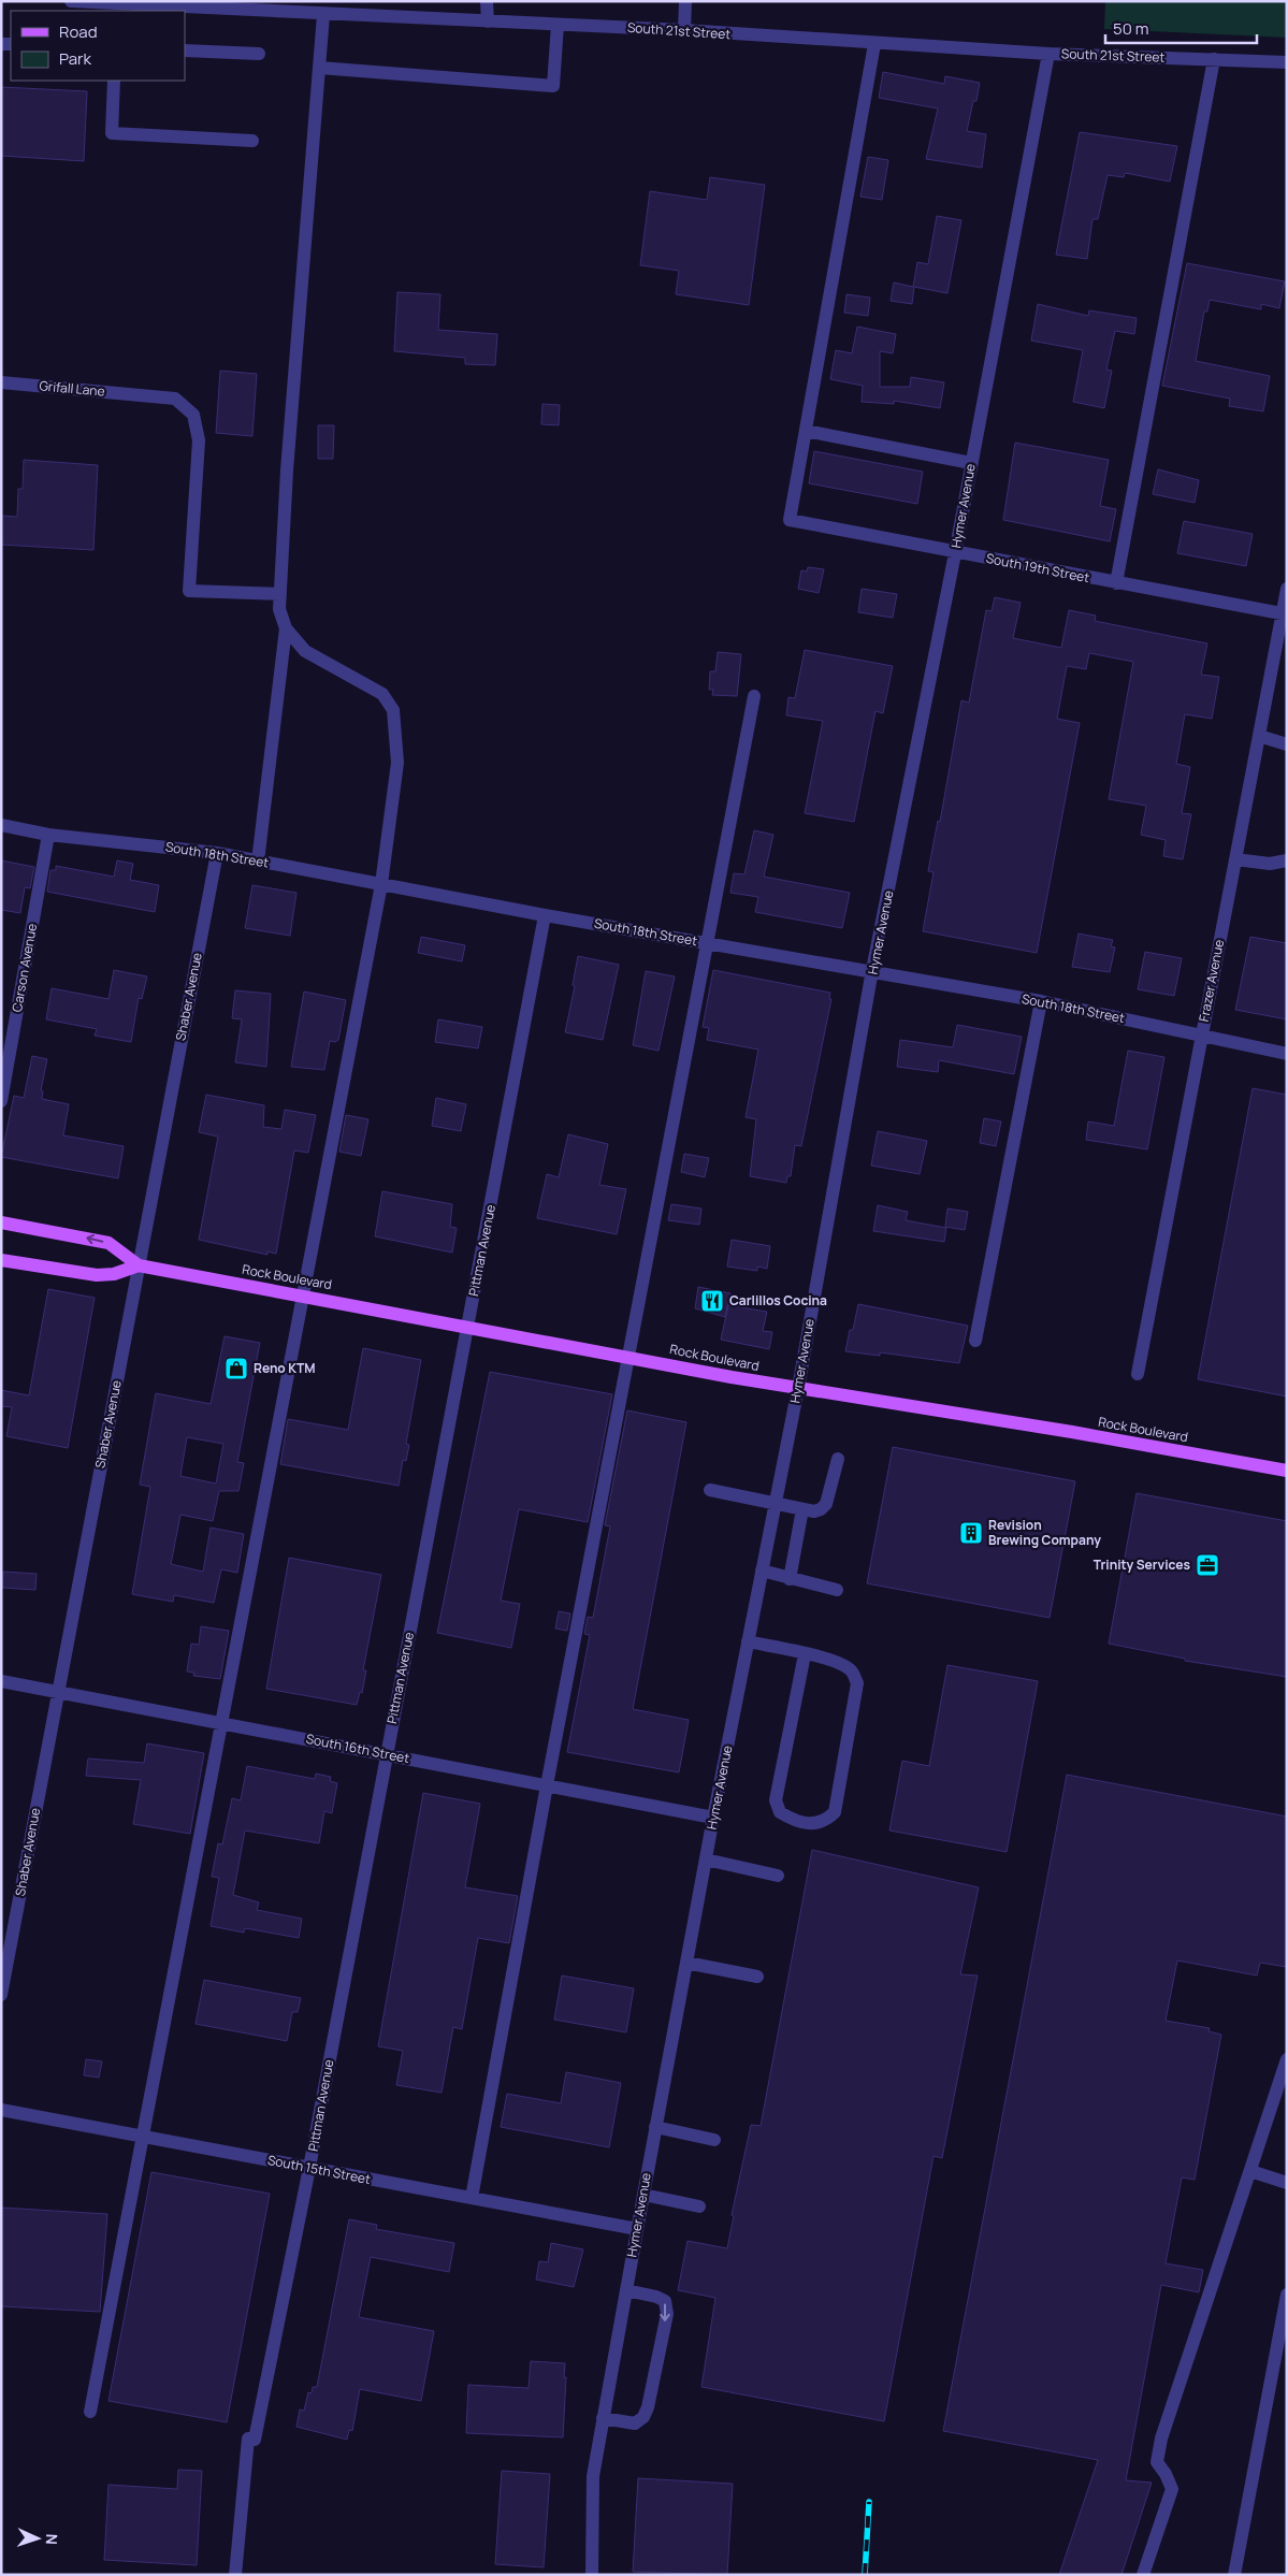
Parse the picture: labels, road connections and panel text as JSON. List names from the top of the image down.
{
  "streets": {
    "main road": ["Rock Boulevard"],
    "street": [
      "South 21st Street",
      "Grifall Lane",
      "Hymer Avenue",
      "South 19th Street",
      "South 18th Street",
      "Carson Avenue",
      "Frazer Avenue",
      "Shaber Avenue",
      "Pittman Avenue",
      "South 16th Street",
      "South 15th Street"
    ]
  },
  "crossings": [
    ["South 21st Street", "Hymer Avenue"],
    ["Hymer Avenue", "South 19th Street"],
    ["Hymer Avenue", "South 18th Street"],
    ["Hymer Avenue", "Rock Boulevard"],
    ["Hymer Avenue", "South 16th Street"],
    ["Hymer Avenue", "South 15th Street"],
    ["South 19th Street", "Frazer Avenue"],
    ["South 18th Street", "Carson Avenue"],
    ["South 18th Street", "Frazer Avenue"],
    ["South 18th Street", "Shaber Avenue"],
    ["South 18th Street", "Pittman Avenue"],
    ["Shaber Avenue", "Rock Boulevard"],
    ["Shaber Avenue", "South 16th Street"],
    ["Pittman Avenue", "Rock Boulevard"],
    ["Pittman Avenue", "South 16th Street"],
    ["Pittman Avenue", "South 15th Street"]
  ],
  "places": {
    "restaurant": ["Carlillos Cocina"],
    "shop": ["Reno KTM"],
    "building": ["Revision Brewing Company"],
    "office": ["Trinity Services"]
  },
  "legend": ["Road", "Park"],
  "scale_bar": "50 m",
  "north": "right"
}
